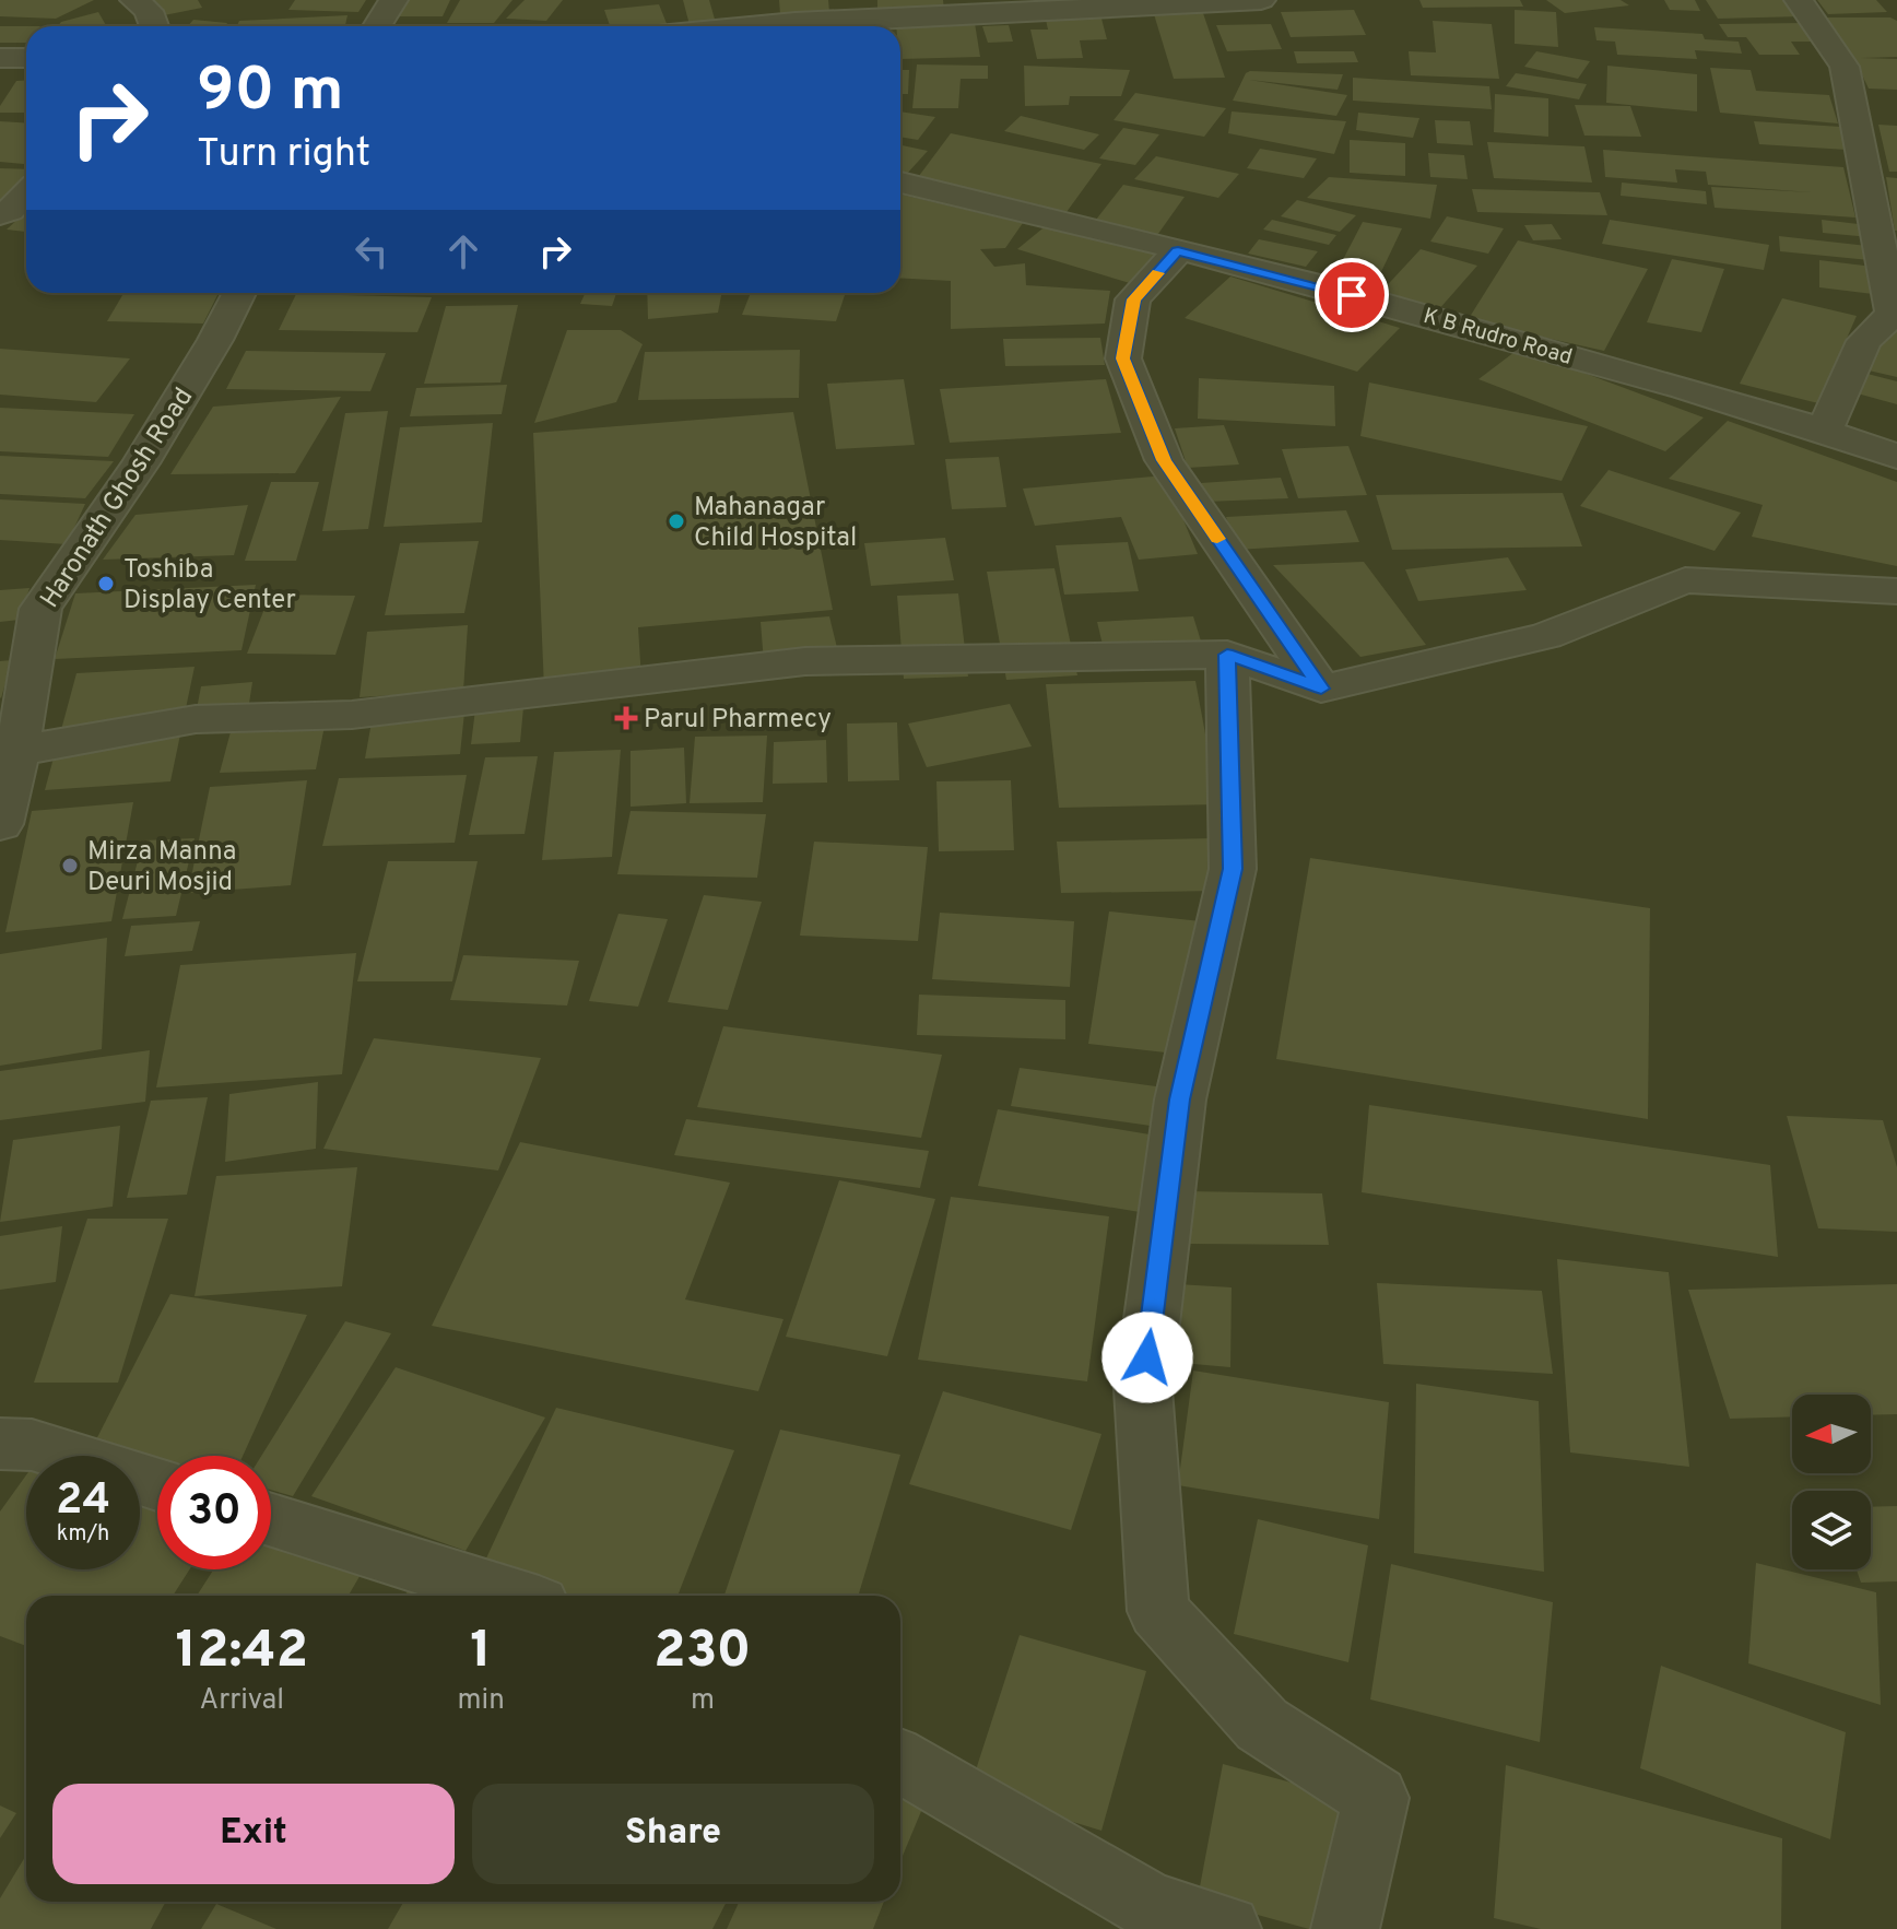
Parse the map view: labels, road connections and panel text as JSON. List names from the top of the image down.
{
  "streets": {
    "street": ["K B Rudro Road", "Haronath Ghosh Road"]
  },
  "places": {
    "other": ["Mahanagar Child Hospital", "Toshiba Display Center", "Mirza Manna Deuri Mosjid"],
    "health": ["Parul Pharmecy"]
  },
  "north": "left",
  "page": {
    "turn": ["90 m", "Turn right"],
    "speed": "24 km/h",
    "limit": "30",
    "eta": [
      "12:42",
      "Arrival",
      "1",
      "min",
      "230",
      "m"
    ],
    "buttons": ["Exit", "Share"]
  }
}
